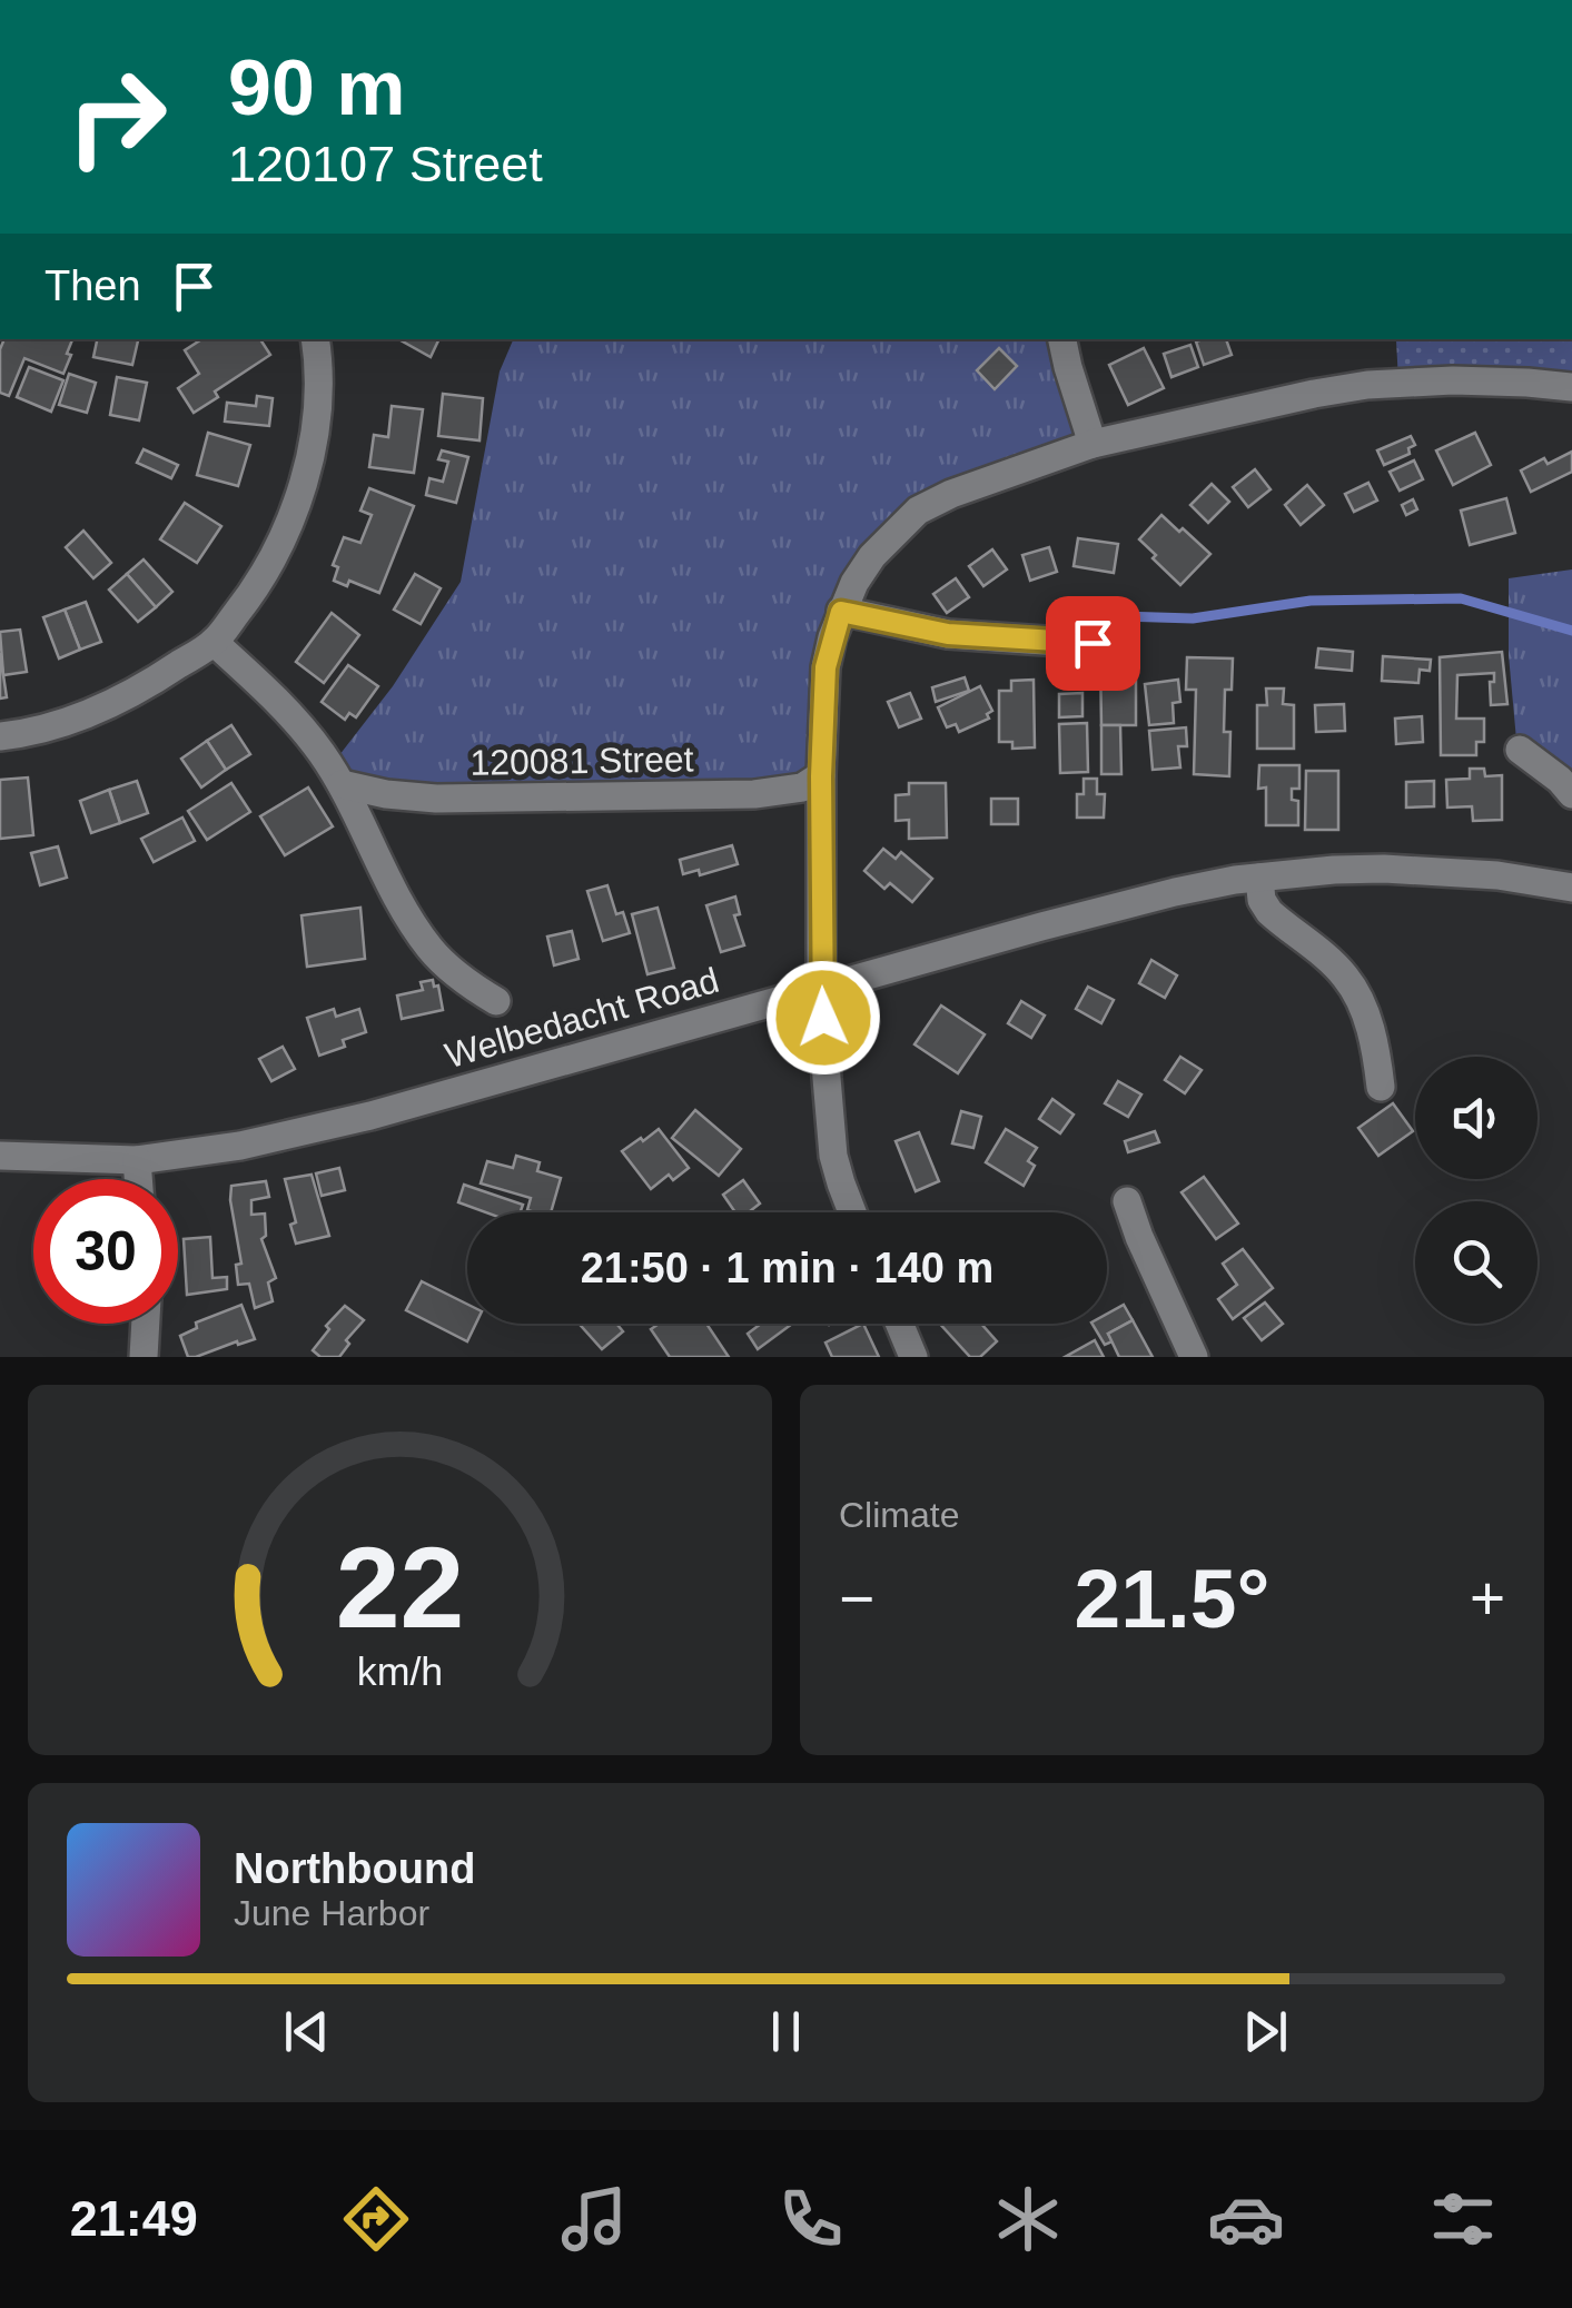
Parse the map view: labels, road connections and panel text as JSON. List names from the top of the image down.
{
  "streets": {
    "street": ["120081 Street", "Welbedacht Road"]
  },
  "page": {
    "turn": ["90 m", "120107 Street"],
    "then": "Then",
    "limit": "30",
    "trip": "21:50 · 1 min · 140 m",
    "tile": "Climate",
    "heat": ["−", "21.5°", "+"],
    "song": ["Northbound", "June Harbor"],
    "tabs": "21:49",
    "gauge": ["22", "km/h"]
  }
}
